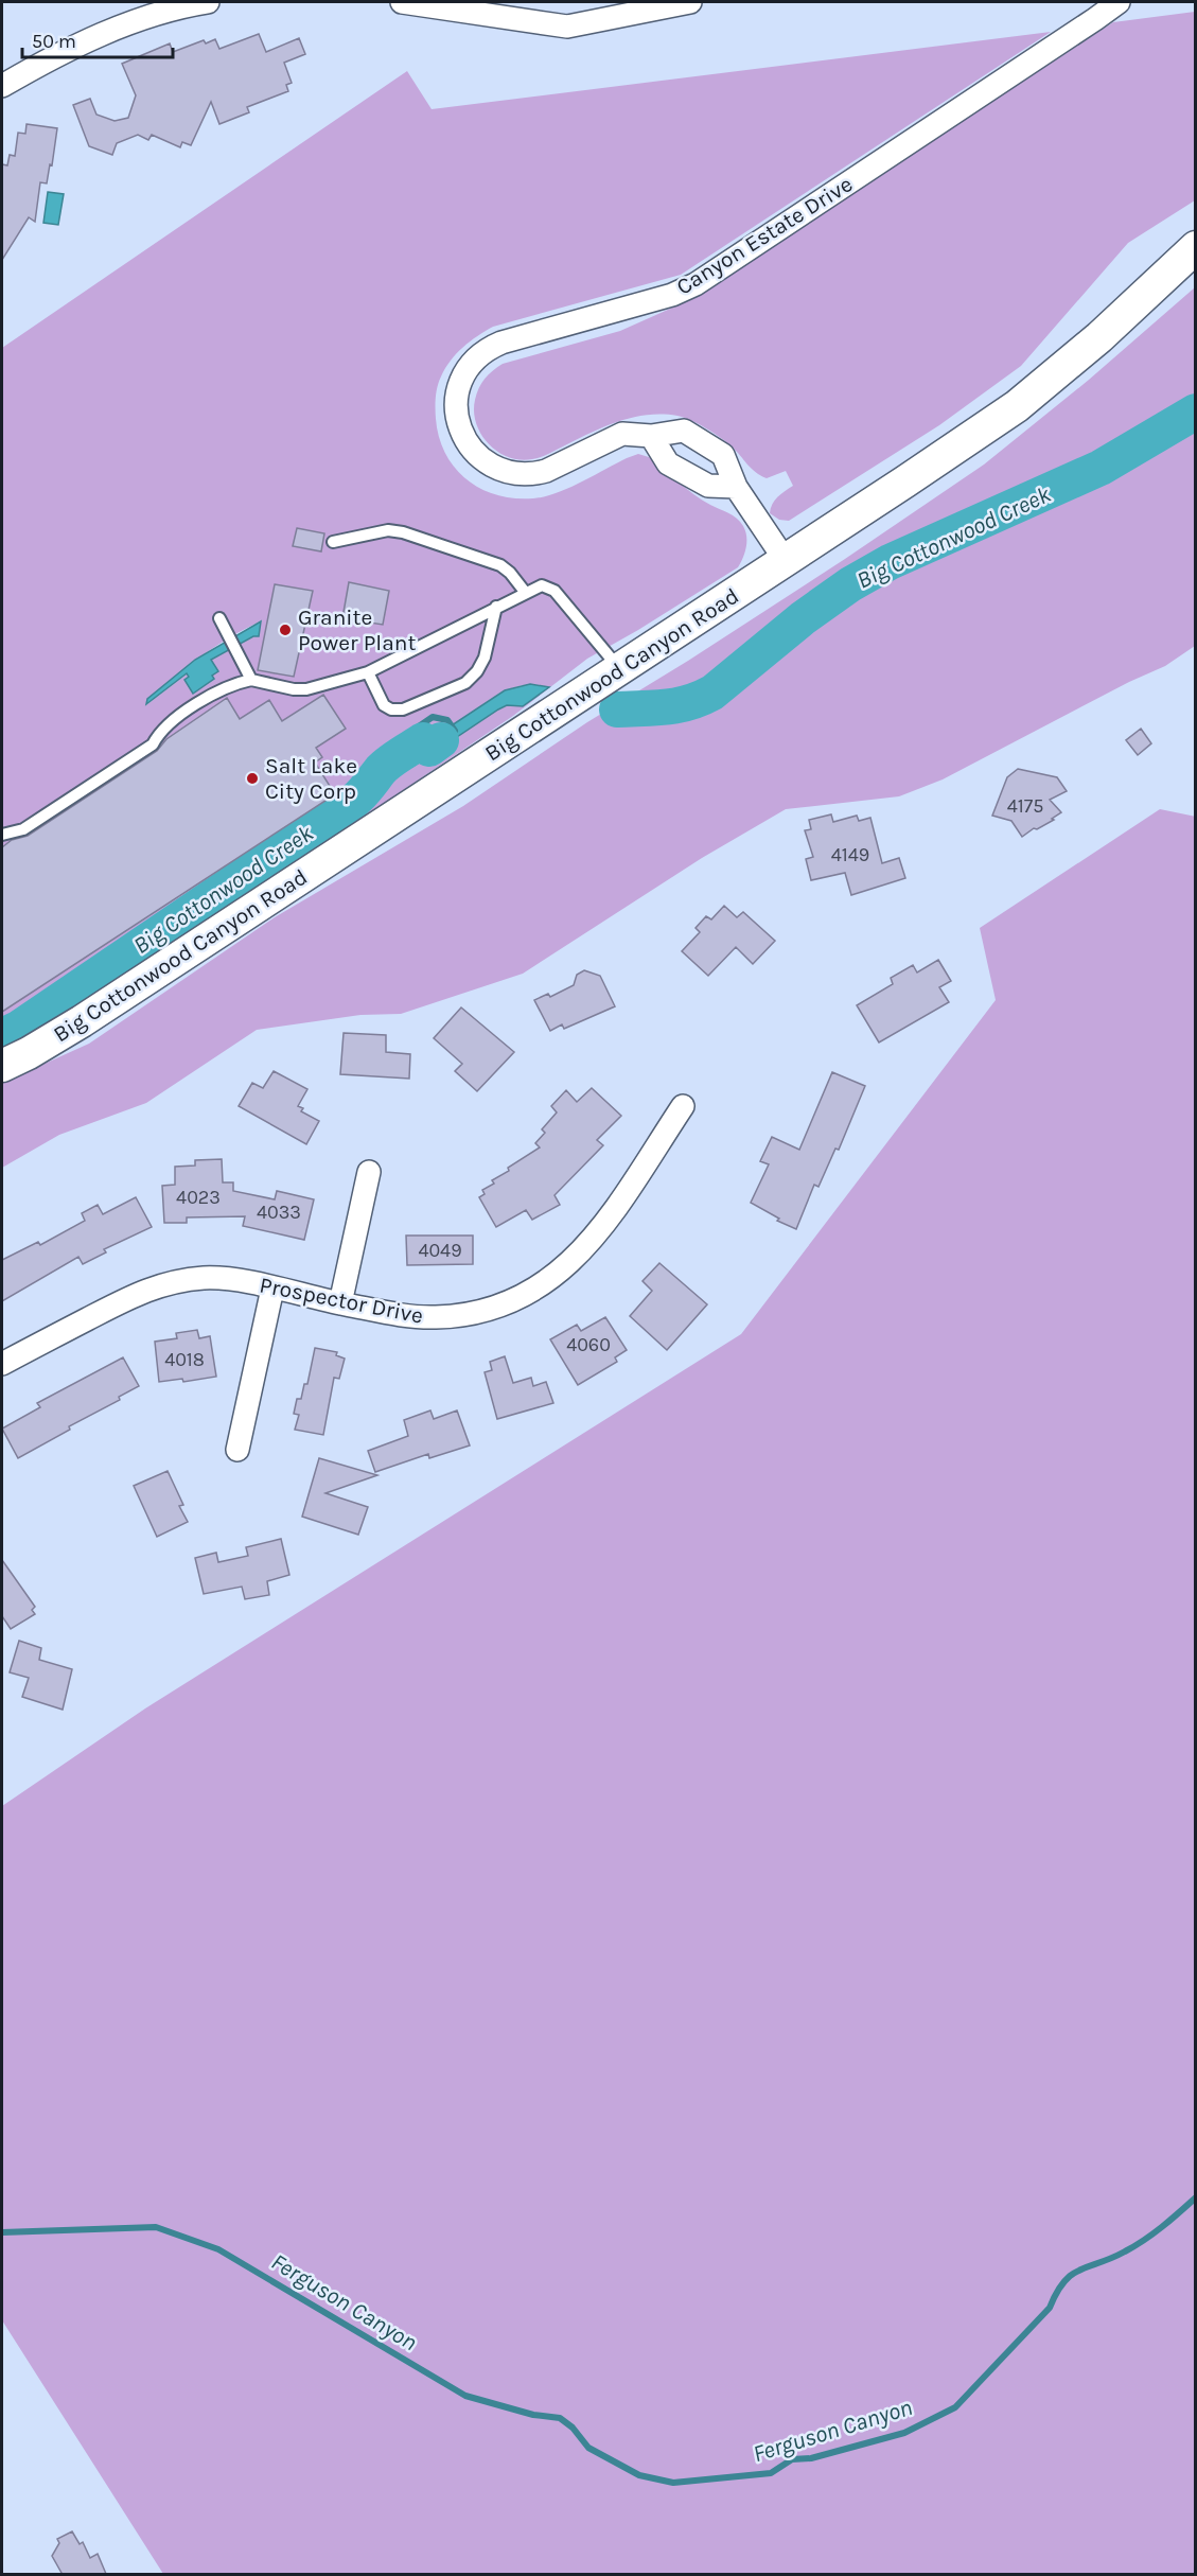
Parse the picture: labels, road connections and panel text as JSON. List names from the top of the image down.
{
  "streets": {
    "main road": ["Big Cottonwood Canyon Road"],
    "street": ["Canyon Estate Drive", "Prospector Drive"]
  },
  "crossings": [
    ["Canyon Estate Drive", "Big Cottonwood Canyon Road"]
  ],
  "water": ["Big Cottonwood Creek", "Ferguson Canyon"],
  "places": ["Granite Power Plant", "Salt Lake City Corp"],
  "house_numbers": [
    "4175",
    "4149",
    "4023",
    "4033",
    "4049",
    "4060",
    "4018"
  ],
  "scale_bar": "50 m"
}
